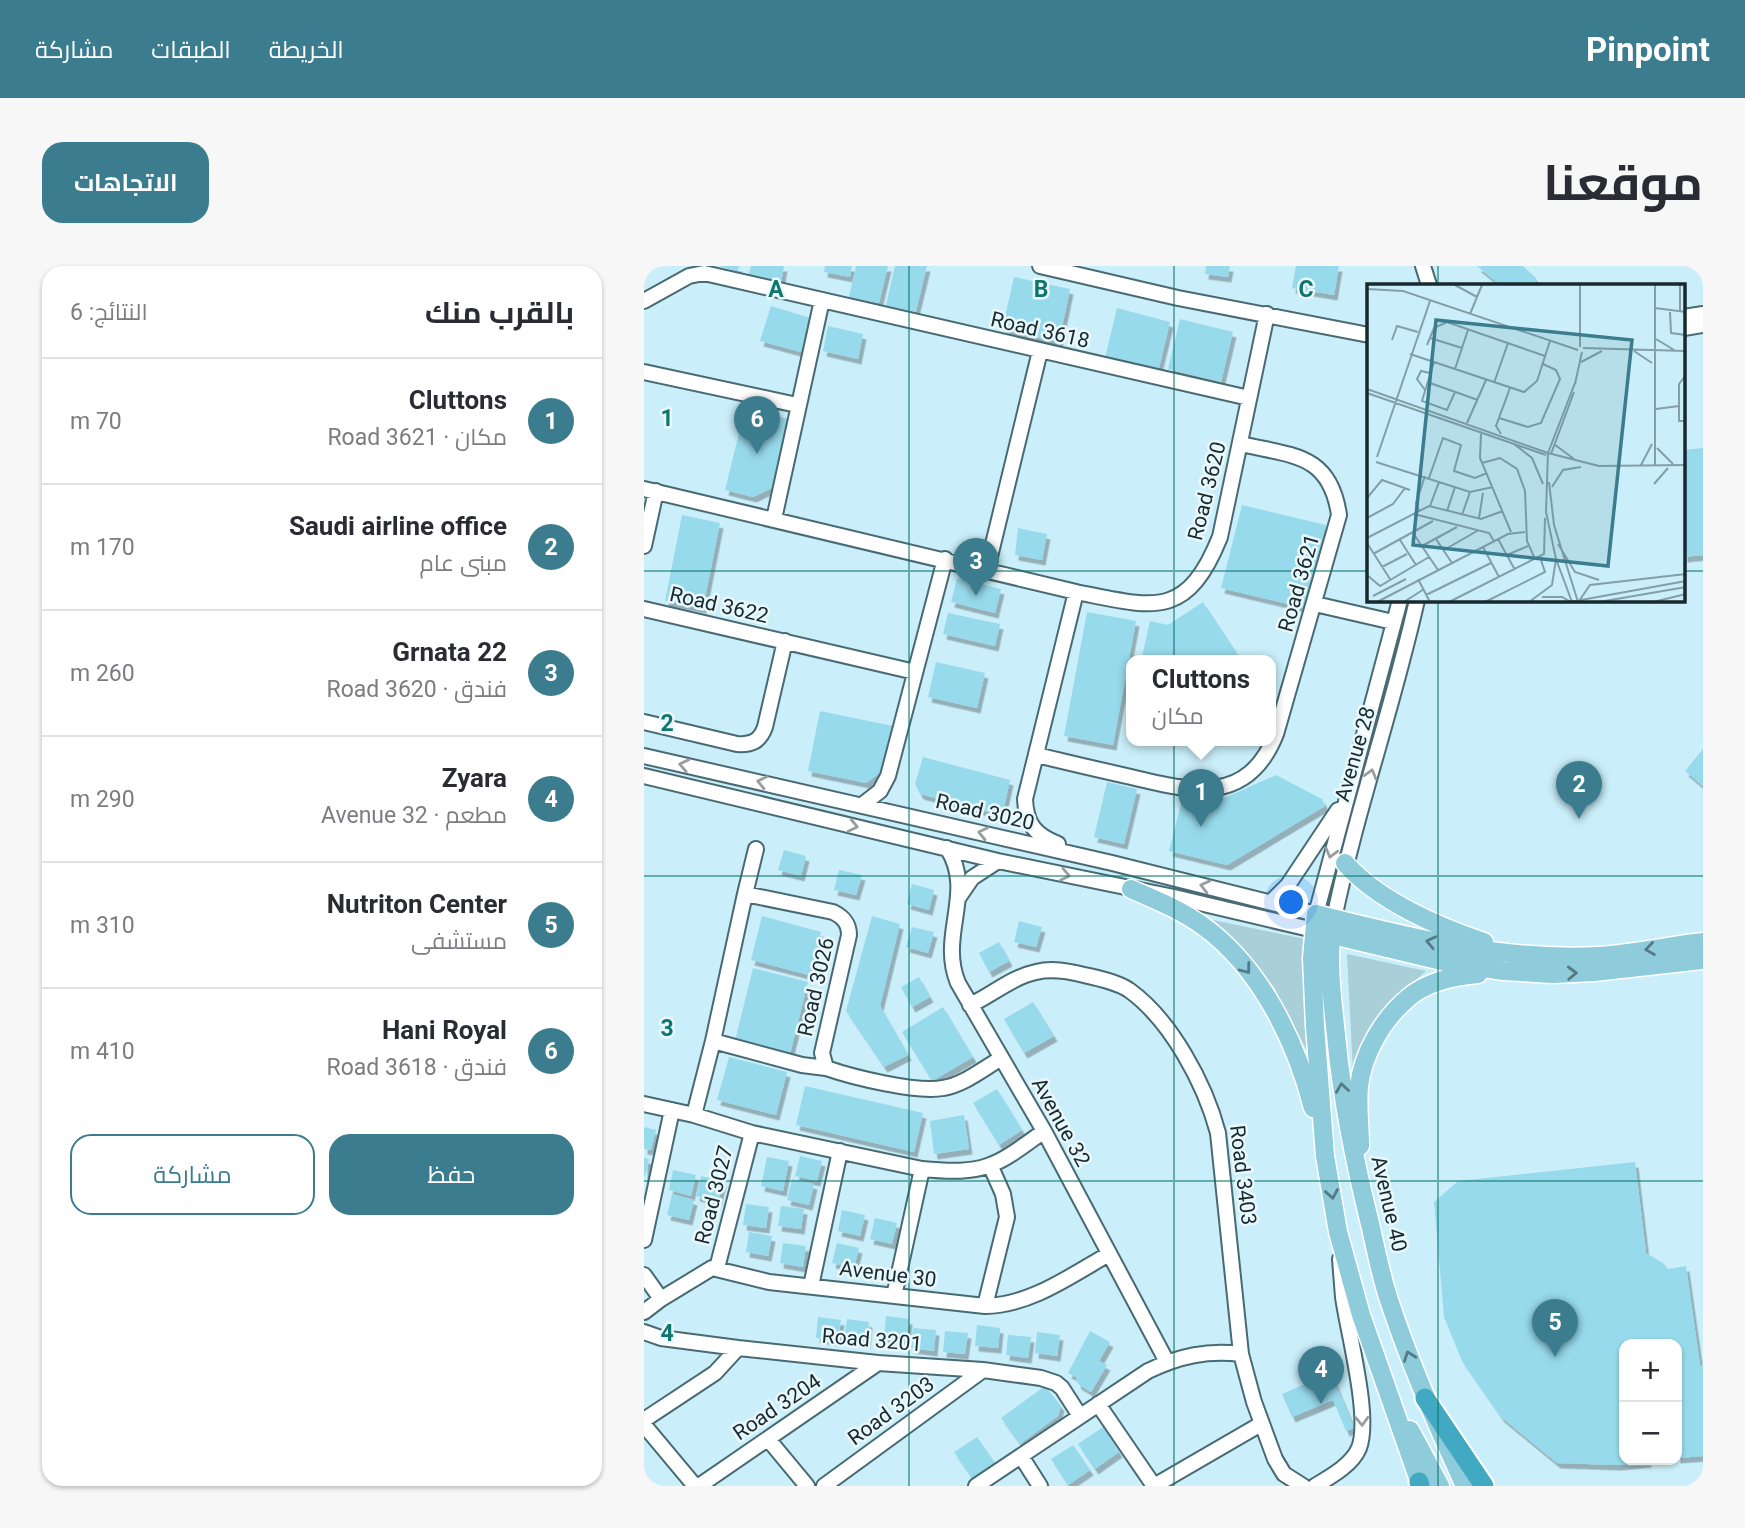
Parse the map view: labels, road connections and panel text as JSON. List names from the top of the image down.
{
  "streets": {
    "main road": ["Avenue 40"],
    "street": [
      "Road 3618",
      "Road 3620",
      "Road 3621",
      "Road 3622",
      "Avenue 28",
      "Road 3020",
      "Road 3026",
      "Avenue 32",
      "Road 3403",
      "Road 3027",
      "Avenue 30",
      "Road 3201",
      "Road 3204",
      "Road 3203"
    ]
  },
  "crossings": [
    ["Road 3618", "Road 3620"],
    ["Road 3620", "Road 3621"],
    ["Avenue 28", "Road 3020"],
    ["Avenue 28", "Avenue 40"],
    ["Road 3020", "Avenue 40"],
    ["Road 3026", "Avenue 32"],
    ["Avenue 32", "Road 3403"],
    ["Avenue 32", "Road 3027"],
    ["Avenue 32", "Avenue 30"],
    ["Road 3027", "Avenue 30"],
    ["Road 3201", "Road 3204"],
    ["Road 3201", "Road 3203"]
  ],
  "page": {
    "header": "Pinpoint",
    "nav": ["الخريطة", "الطبقات", "مشاركة"],
    "title": "موقعنا",
    "buttons": [
      "الاتجاهات",
      ["حفظ", "مشاركة"]
    ],
    "heading": ["بالقرب منك", "النتائج: 6"],
    "list": [
      {
        "mark": "1",
        "name": "Cluttons",
        "note": "مكان · Road 3621",
        "value": "70 m"
      },
      {
        "mark": "2",
        "name": "Saudi airline office",
        "note": "مبنى عام",
        "value": "170 m"
      },
      {
        "mark": "3",
        "name": "Grnata 22",
        "note": "فندق · Road 3620",
        "value": "260 m"
      },
      {
        "mark": "4",
        "name": "Zyara",
        "note": "مطعم · Avenue 32",
        "value": "290 m"
      },
      {
        "mark": "5",
        "name": "Nutriton Center",
        "note": "مستشفى",
        "value": "310 m"
      },
      {
        "mark": "6",
        "name": "Hani Royal",
        "note": "فندق · Road 3618",
        "value": "410 m"
      }
    ],
    "pins": [
      "6",
      "3",
      "2",
      "1",
      "5",
      "4"
    ],
    "popup": ["Cluttons", "مكان"],
    "map_buttons": ["+", "−"]
  },
  "grid": {
    "columns": ["A", "B", "C"],
    "rows": [
      "1",
      "2",
      "3",
      "4"
    ]
  }
}
